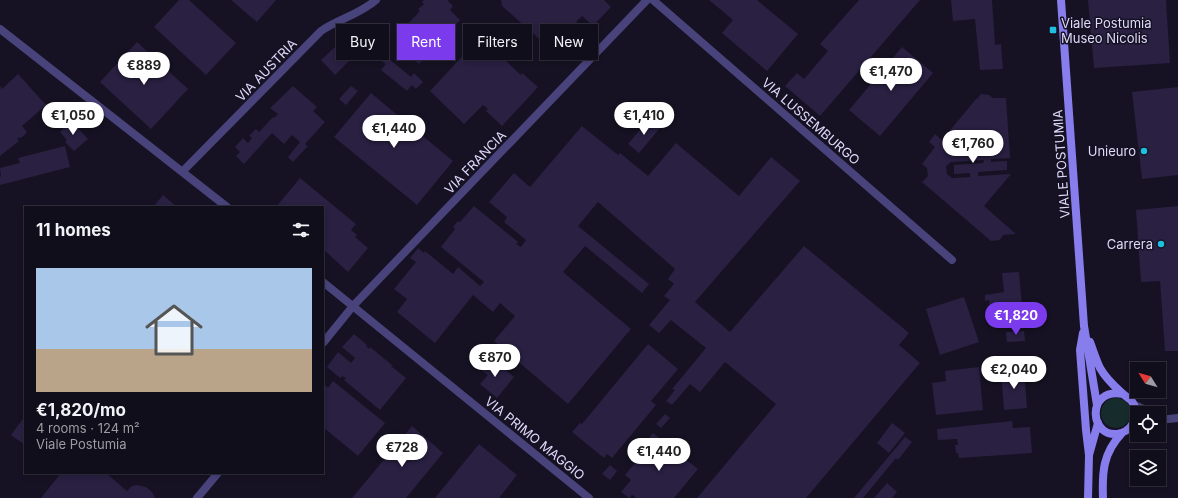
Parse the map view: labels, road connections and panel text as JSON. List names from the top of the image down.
{
  "streets": {
    "main road": ["VIALE POSTUMIA"],
    "street": [
      "VIA AUSTRIA",
      "VIA LUSSEMBURGO",
      "VIA FRANCIA",
      "VIA PRIMO MAGGIO"
    ]
  },
  "crossings": [
    ["VIA FRANCIA", "VIA PRIMO MAGGIO"]
  ],
  "places": {
    "transit": ["Viale Postumia Museo Nicolis"],
    "other": ["Unieuro", "Carrera"]
  },
  "north": "top left",
  "page": {
    "chip": [
      "Buy",
      "Rent",
      "Filters",
      "New"
    ],
    "price": [
      "€889",
      "€1,470",
      "€1,050",
      "€1,410",
      "€1,440",
      "€1,760",
      "€1,820",
      "€870",
      "€2,040",
      "€728",
      "€1,440"
    ],
    "heading": "11 homes",
    "list": [
      {
        "name": "€1,820/mo",
        "note": "4 rooms · 124 m² · Viale Postumia"
      }
    ]
  }
}
